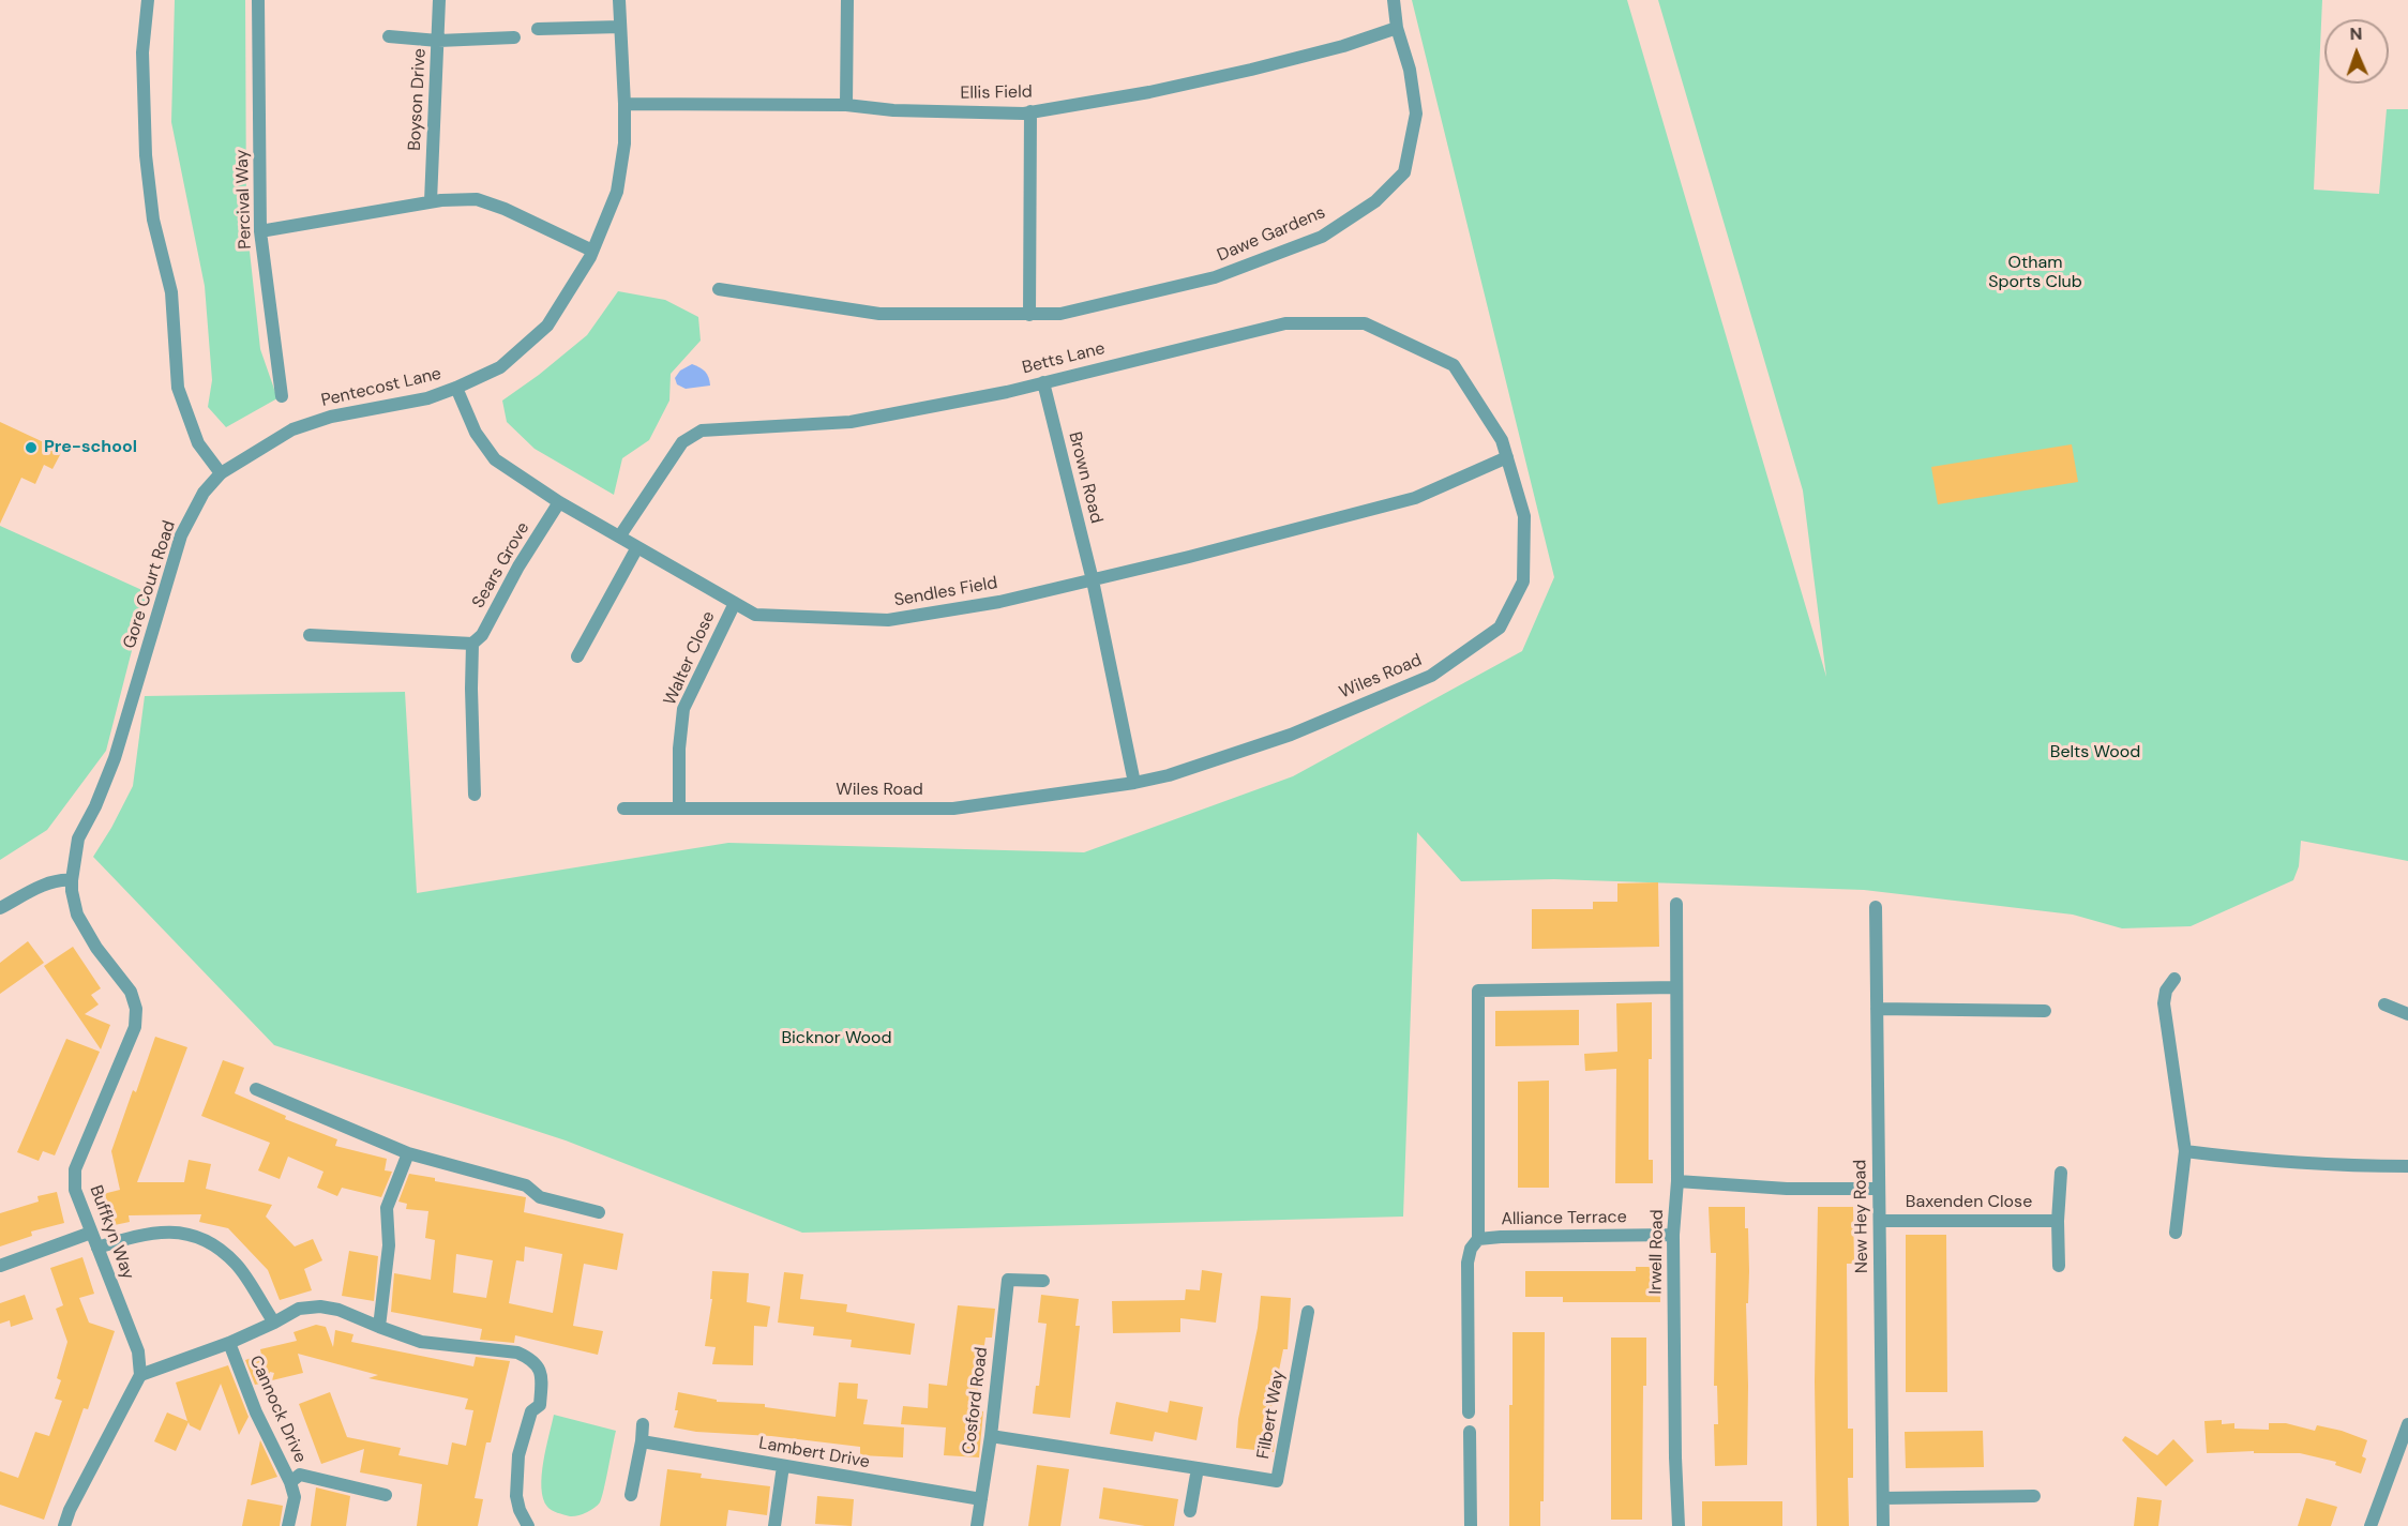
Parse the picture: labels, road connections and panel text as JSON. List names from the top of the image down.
{
  "streets": {
    "street": [
      "Ellis Field",
      "Boyson Drive",
      "Percival Way",
      "Dawe Gardens",
      "Betts Lane",
      "Pentecost Lane",
      "Brown Road",
      "Sears Grove",
      "Gore Court Road",
      "Sendles Field",
      "Walter Close",
      "Wiles Road",
      "Baxenden Close",
      "New Hey Road",
      "Alliance Terrace",
      "Buffkyn Way",
      "Irwell Road",
      "Cosford Road",
      "Cannock Drive",
      "Filbert Way",
      "Lambert Drive"
    ]
  },
  "crossings": [
    ["Ellis Field", "Dawe Gardens"],
    ["Ellis Field", "Pentecost Lane"],
    ["Betts Lane", "Brown Road"],
    ["Betts Lane", "Sendles Field"],
    ["Betts Lane", "Wiles Road"],
    ["Pentecost Lane", "Gore Court Road"],
    ["Pentecost Lane", "Sendles Field"],
    ["Brown Road", "Sendles Field"],
    ["Sears Grove", "Sendles Field"],
    ["Gore Court Road", "Buffkyn Way"],
    ["Sendles Field", "Walter Close"],
    ["Sendles Field", "Wiles Road"],
    ["Walter Close", "Wiles Road"],
    ["Baxenden Close", "New Hey Road"],
    ["Alliance Terrace", "Irwell Road"],
    ["Cosford Road", "Filbert Way"],
    ["Cosford Road", "Lambert Drive"]
  ],
  "parks": ["Otham Sports Club", "Belts Wood", "Bicknor Wood"],
  "places": ["Pre-school"],
  "north": "top"
}
